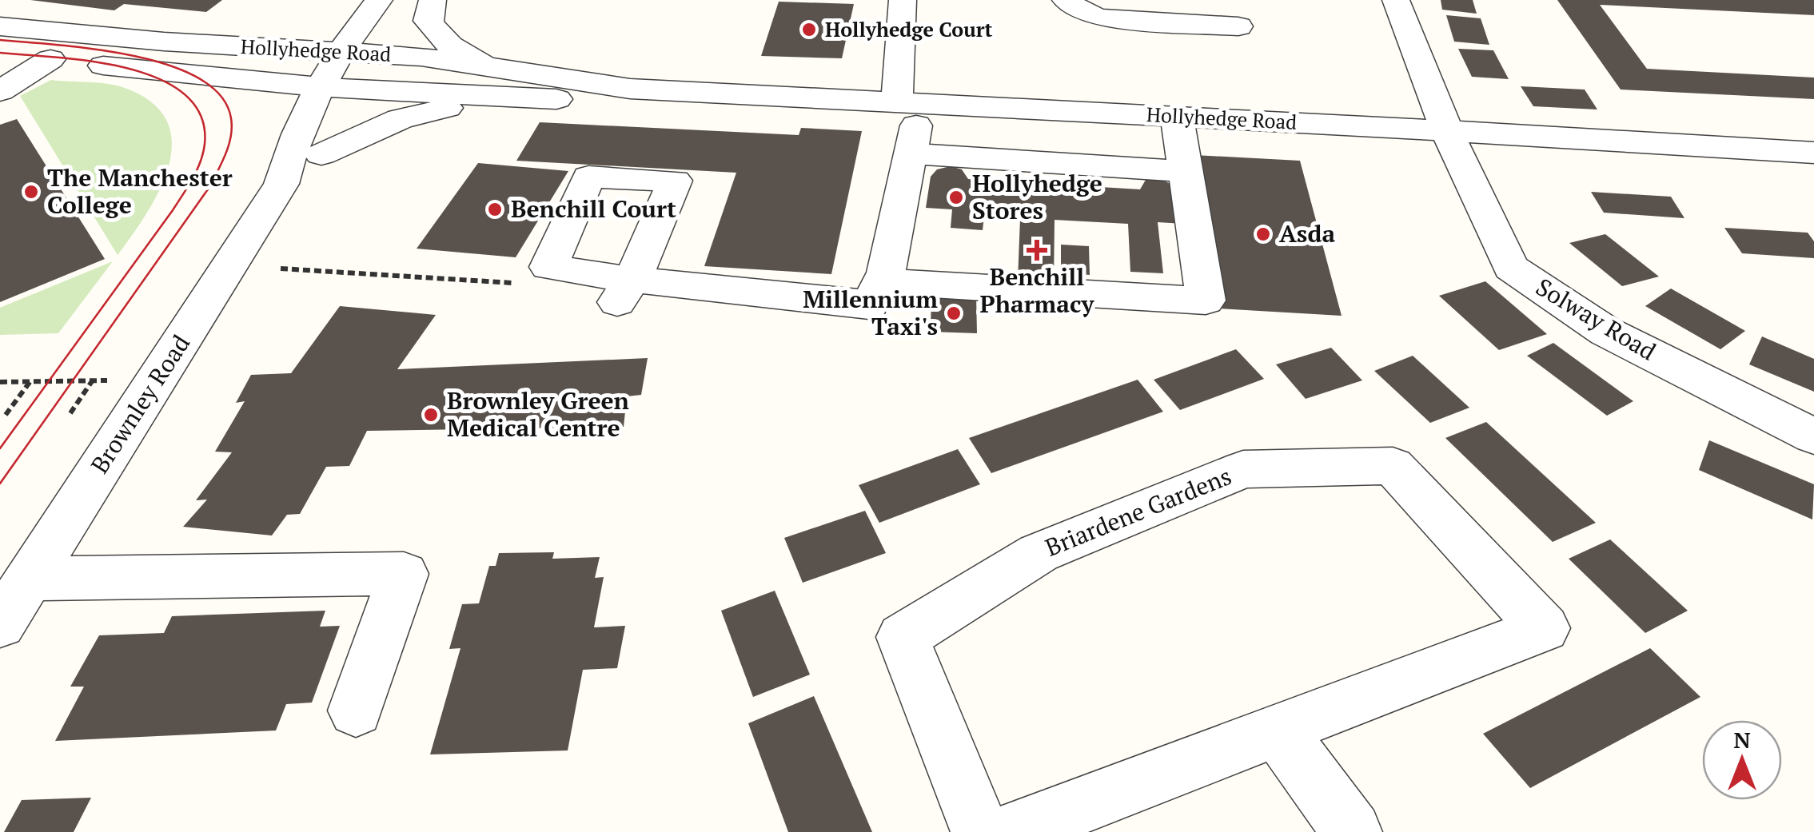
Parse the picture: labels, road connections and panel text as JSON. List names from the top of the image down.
{
  "streets": {
    "street": [
      "Hollyhedge Road",
      "Solway Road",
      "Brownley Road",
      "Briardene Gardens"
    ]
  },
  "crossings": [
    ["Hollyhedge Road", "Solway Road"],
    ["Hollyhedge Road", "Brownley Road"]
  ],
  "places": {
    "other": [
      "Hollyhedge Court",
      "The Manchester College",
      "Hollyhedge Stores",
      "Benchill Court",
      "Asda",
      "Millennium Taxi's",
      "Brownley Green Medical Centre"
    ],
    "health": ["Benchill Pharmacy"]
  },
  "north": "top"
}
